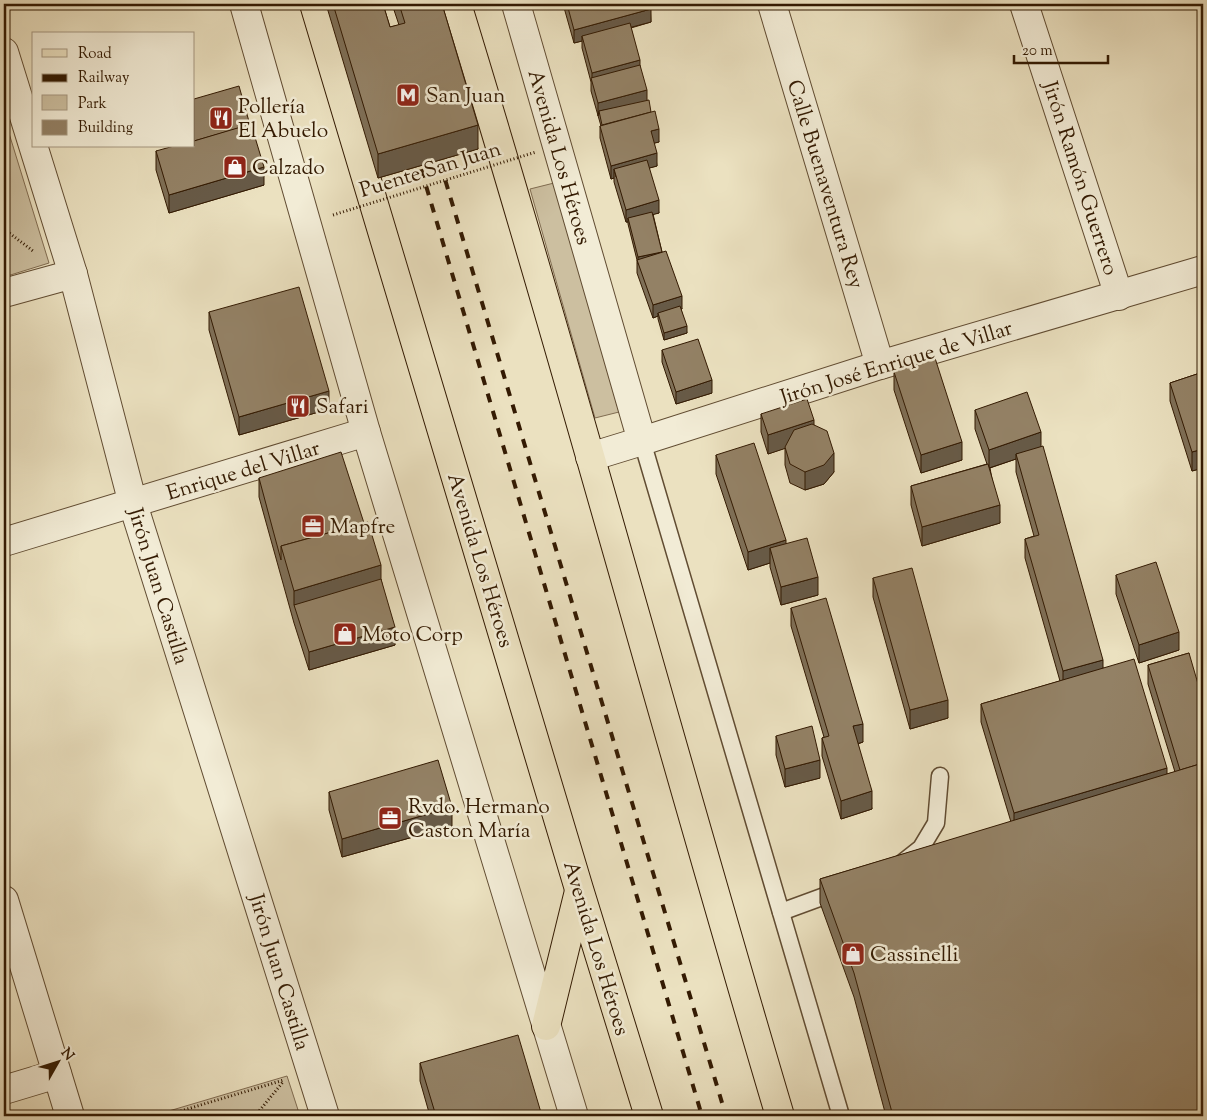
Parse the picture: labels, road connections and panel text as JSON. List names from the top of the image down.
{
  "streets": {
    "main road": ["Avenida Los Héroes"],
    "street": [
      "Jirón Ramón Guerrero",
      "Calle Buenaventura Rey",
      "Jirón José Enrique de Villar",
      "Enrique del Villar",
      "Jirón Juan Castilla"
    ],
    "path": ["Puente San Juan"]
  },
  "crossings": [
    ["Avenida Los Héroes", "Jirón José Enrique de Villar"],
    ["Jirón Ramón Guerrero", "Jirón José Enrique de Villar"],
    ["Calle Buenaventura Rey", "Jirón José Enrique de Villar"],
    ["Enrique del Villar", "Jirón Juan Castilla"]
  ],
  "places": {
    "metro station": ["San Juan"],
    "restaurant": ["Pollería El Abuelo", "Safari"],
    "shop": ["Calzado", "Moto Corp", "Cassinelli"],
    "office": ["Mapfre", "Rvdo. Hermano Caston María"]
  },
  "legend": [
    "Road",
    "Railway",
    "Park",
    "Building"
  ],
  "scale_bar": "20 m",
  "north": "top right"
}
